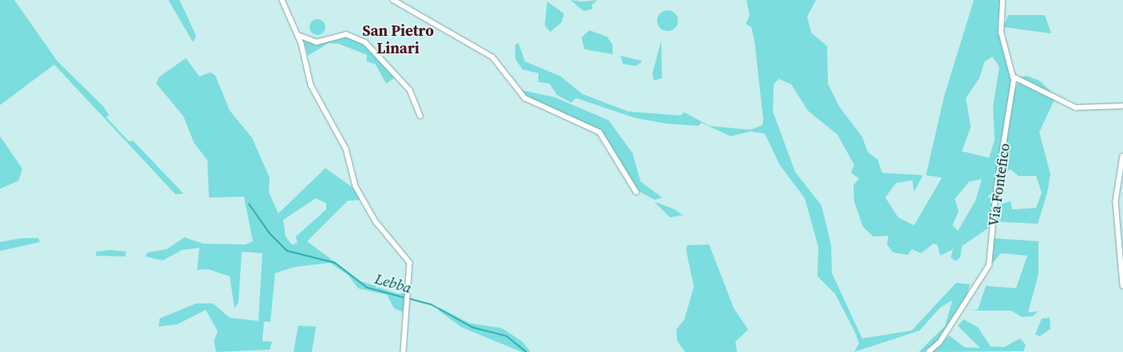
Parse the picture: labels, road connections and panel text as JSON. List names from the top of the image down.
{
  "streets": {
    "street": ["Via Fontefico"]
  },
  "districts": ["San Pietro Linari"],
  "water": ["Lebba"]
}
